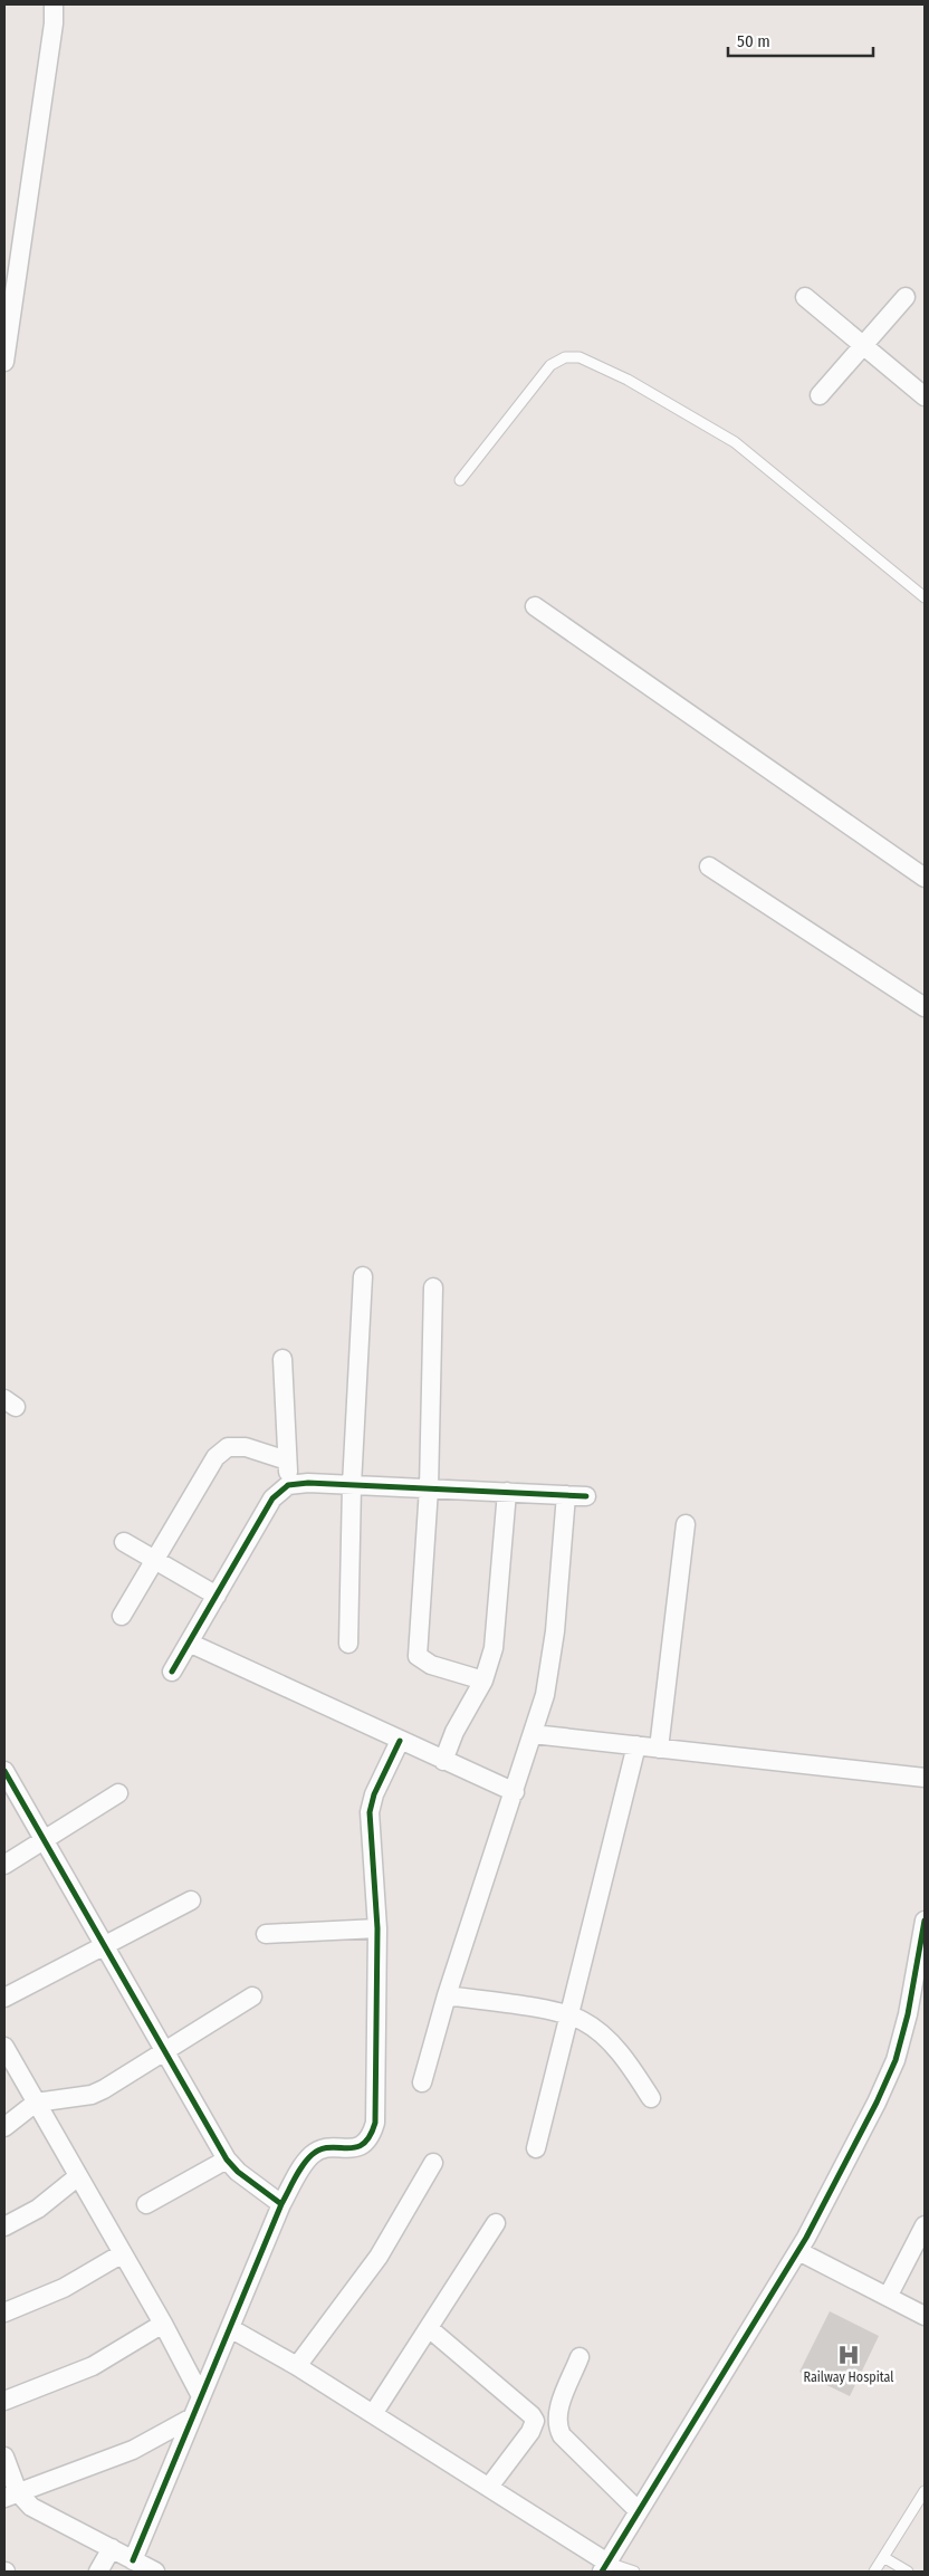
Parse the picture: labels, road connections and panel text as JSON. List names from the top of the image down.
{
  "places": {
    "hospital": ["Railway Hospital"]
  },
  "scale_bar": "50 m"
}
